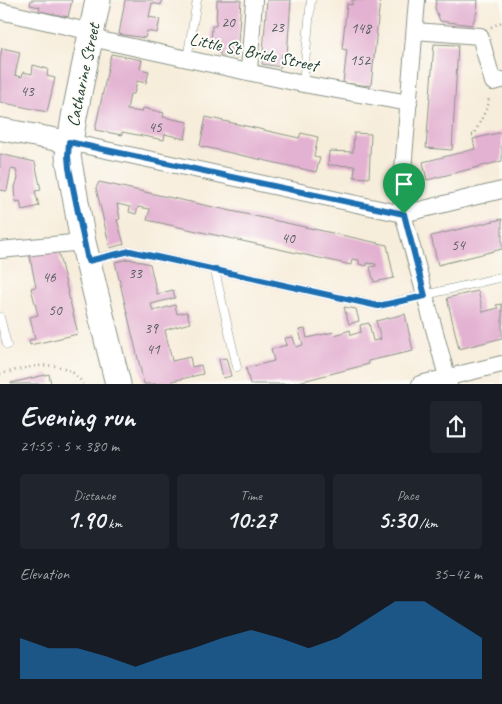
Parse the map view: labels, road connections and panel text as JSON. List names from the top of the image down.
{
  "streets": {
    "main road": ["Catharine Street"],
    "street": ["Little St Bride Street"]
  },
  "crossings": [
    ["Little St Bride Street", "Catharine Street"]
  ],
  "house_numbers": [
    "20",
    "23",
    "148",
    "152",
    "43",
    "45",
    "40",
    "54",
    "33",
    "46",
    "50",
    "39",
    "41"
  ],
  "page": {
    "heading": ["Evening run", "21:55 · 5 × 380 m"],
    "stats": [
      ["Distance", "1.90 km"],
      ["Time", "10:27"],
      ["Pace", "5:30 /km"]
    ],
    "chart": ["Elevation", "35–42 m"]
  }
}
